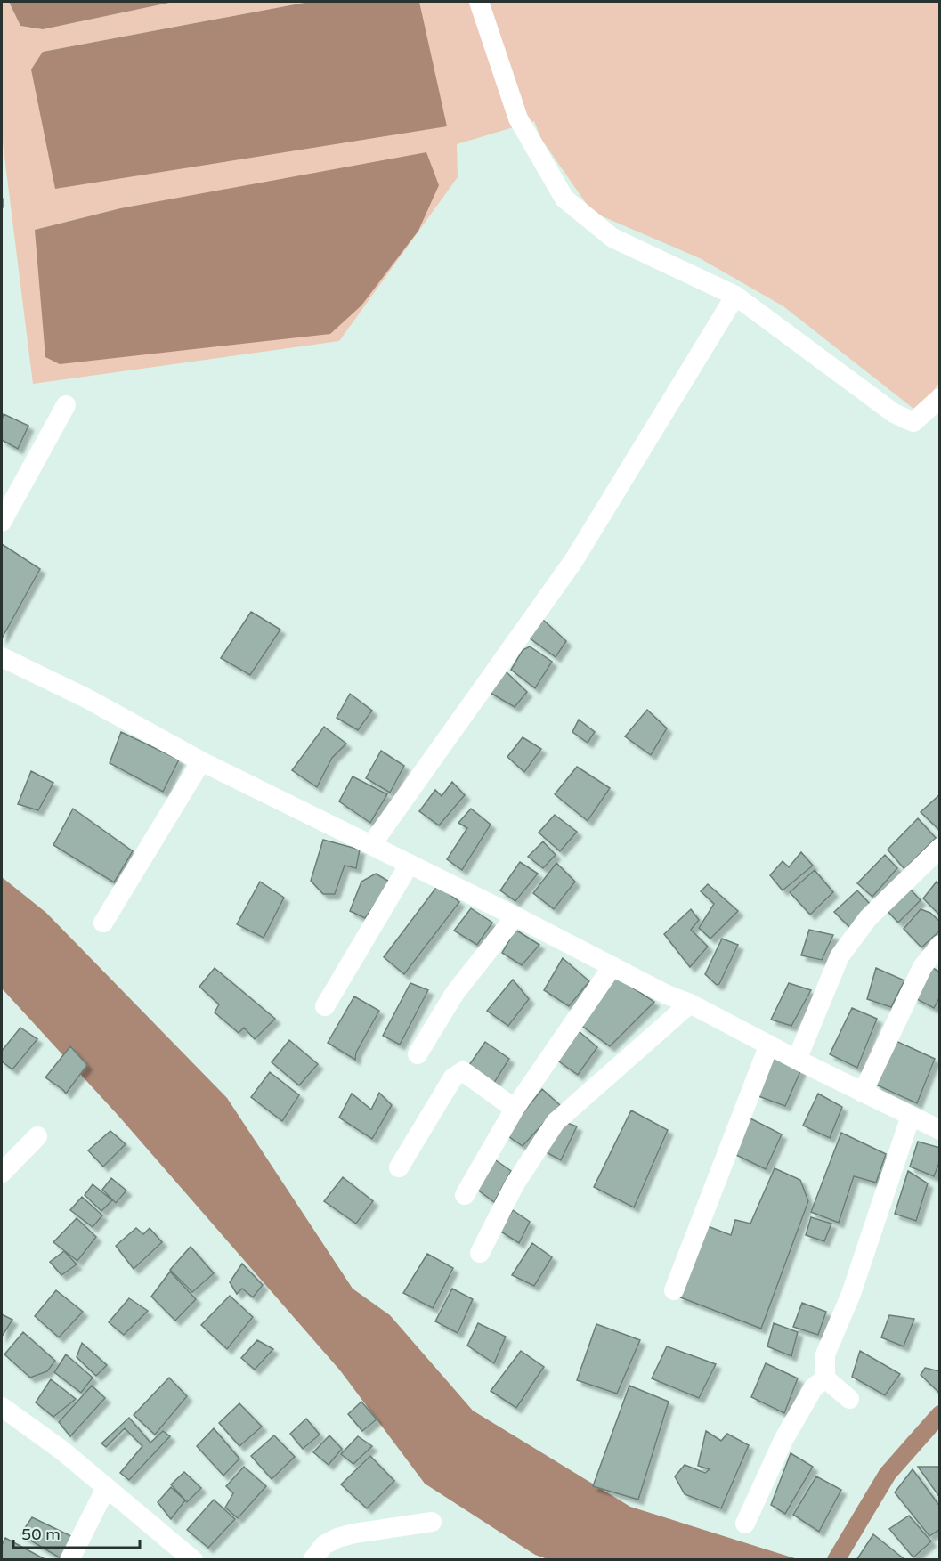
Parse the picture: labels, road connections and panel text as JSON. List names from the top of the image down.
{
  "scale_bar": "50 m"
}
